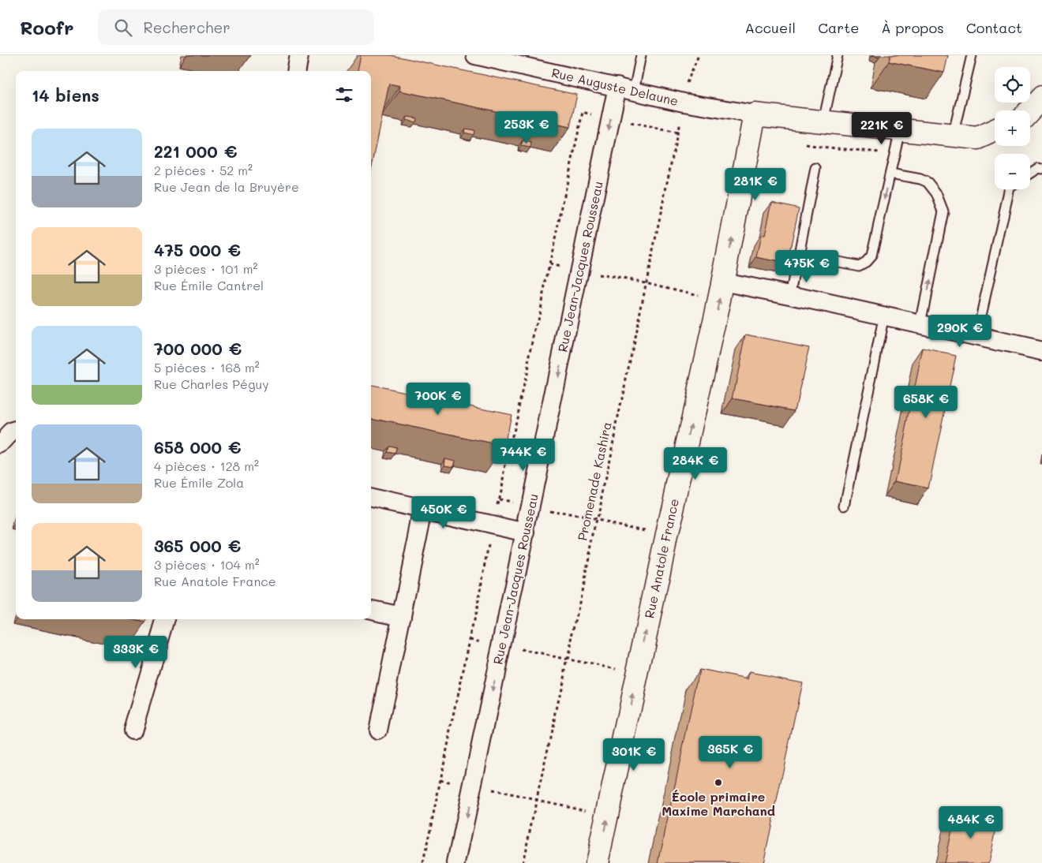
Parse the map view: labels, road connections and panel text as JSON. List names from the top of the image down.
{
  "streets": {
    "street": ["Rue Auguste Delaune", "Rue Jean-Jacques Rousseau", "Rue Anatole France"],
    "path": ["Promenade Kashira"]
  },
  "crossings": [
    ["Rue Auguste Delaune", "Rue Jean-Jacques Rousseau"],
    ["Rue Auguste Delaune", "Promenade Kashira"],
    ["Rue Auguste Delaune", "Rue Anatole France"]
  ],
  "one_way": ["Rue Jean-Jacques Rousseau", "Rue Anatole France"],
  "places": ["École primaire Maxime Marchand"],
  "page": {
    "header": "Roofr",
    "search": "Rechercher",
    "nav": [
      "Accueil",
      "Carte",
      "À propos",
      "Contact"
    ],
    "map_buttons": ["+", "−"],
    "heading": "14 biens",
    "price": [
      "253K €",
      "221K €",
      "281K €",
      "475K €",
      "290K €",
      "700K €",
      "658K €",
      "744K €",
      "284K €",
      "450K €",
      "333K €",
      "365K €",
      "301K €",
      "484K €"
    ],
    "list": [
      {
        "name": "221 000 €",
        "note": "2 pièces · 52 m² · Rue Jean de la Bruyère"
      },
      {
        "name": "475 000 €",
        "note": "3 pièces · 101 m² · Rue Émile Cantrel"
      },
      {
        "name": "700 000 €",
        "note": "5 pièces · 168 m² · Rue Charles Péguy"
      },
      {
        "name": "658 000 €",
        "note": "4 pièces · 128 m² · Rue Émile Zola"
      },
      {
        "name": "365 000 €",
        "note": "3 pièces · 104 m² · Rue Anatole France"
      }
    ]
  }
}
